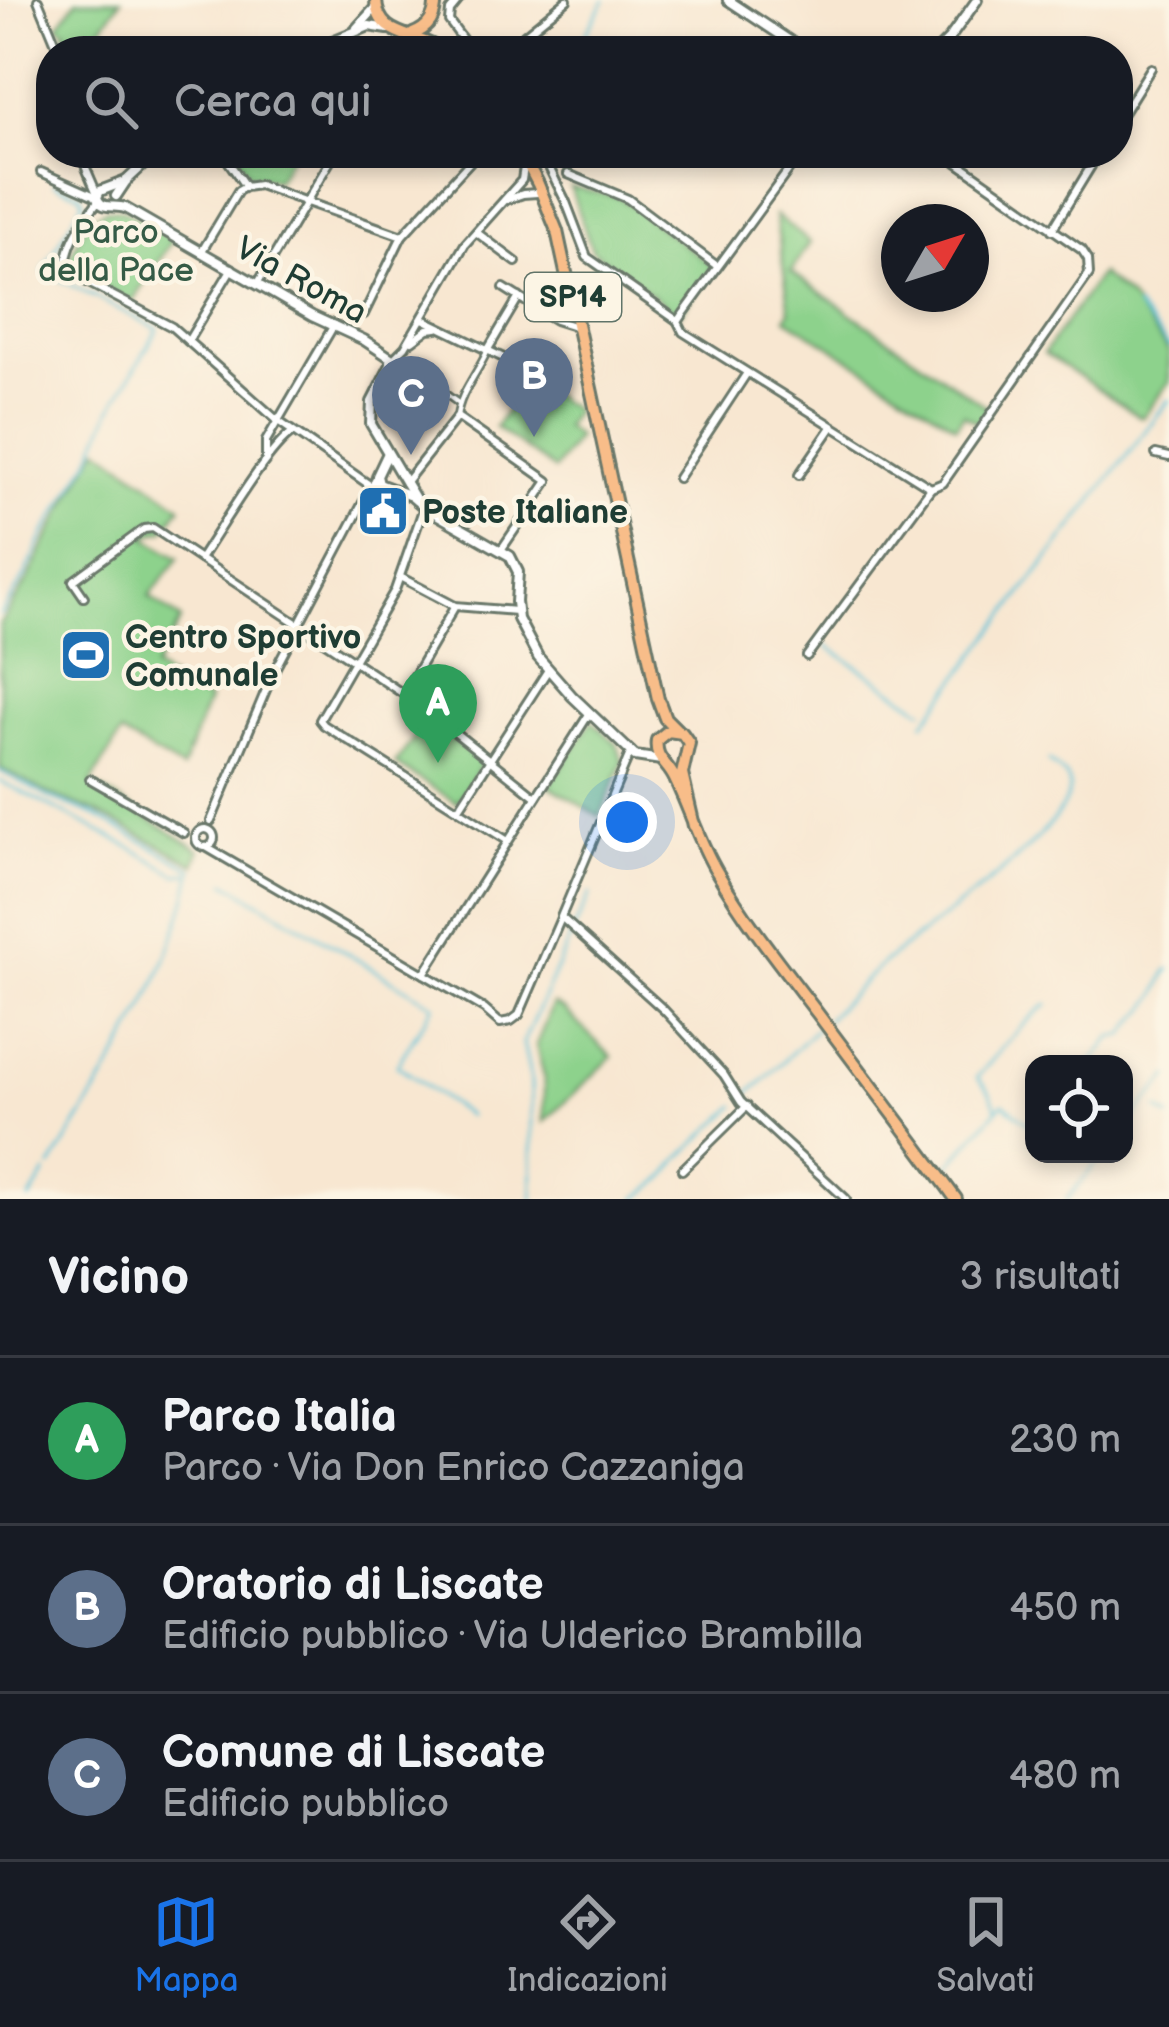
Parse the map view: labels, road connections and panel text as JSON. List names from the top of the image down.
{
  "streets": {
    "main road": ["SP14"],
    "street": ["Via Roma"]
  },
  "parks": ["Parco della Pace"],
  "places": {
    "public building": ["Poste Italiane"],
    "sports": ["Centro Sportivo Comunale"]
  },
  "north": "top right",
  "page": {
    "search": "Cerca qui",
    "pins": ["B", "C", "A"],
    "heading": ["Vicino", "3 risultati"],
    "list": [
      {
        "mark": "A",
        "name": "Parco Italia",
        "note": "Parco · Via Don Enrico Cazzaniga",
        "value": "230 m"
      },
      {
        "mark": "B",
        "name": "Oratorio di Liscate",
        "note": "Edificio pubblico · Via Ulderico Brambilla",
        "value": "450 m"
      },
      {
        "mark": "C",
        "name": "Comune di Liscate",
        "note": "Edificio pubblico",
        "value": "480 m"
      }
    ],
    "nav": ["Mappa", "Indicazioni", "Salvati"]
  }
}
